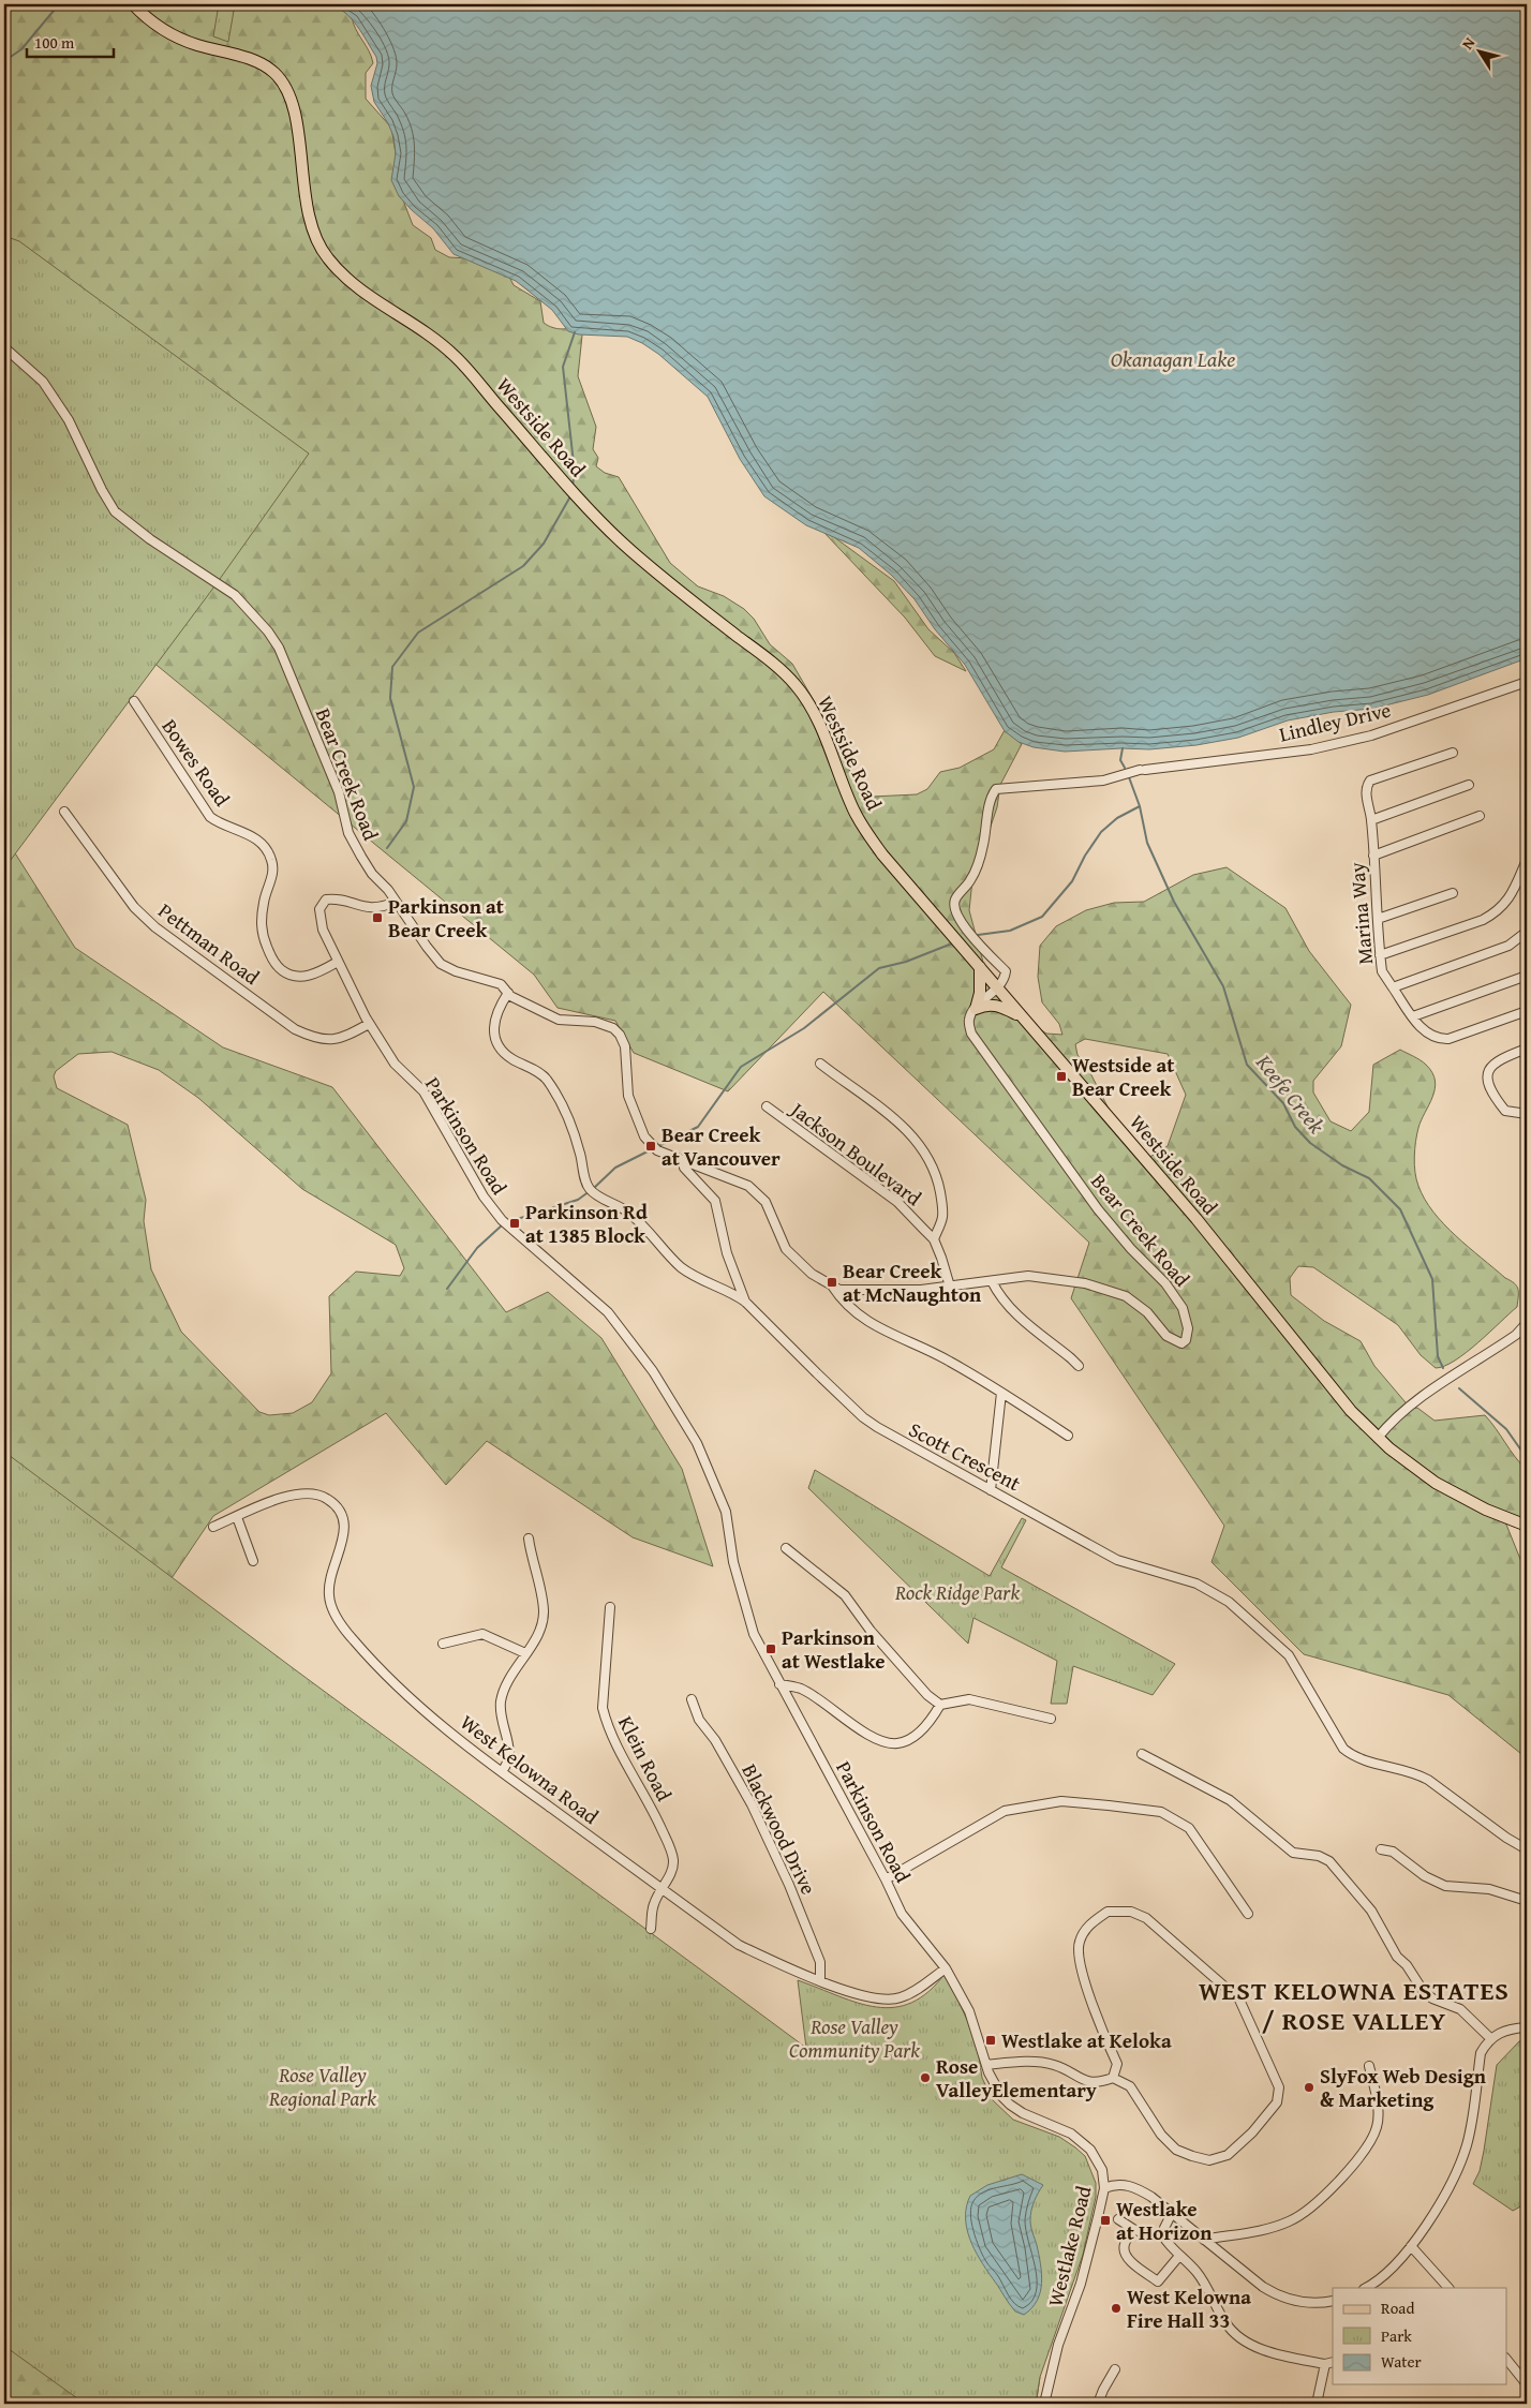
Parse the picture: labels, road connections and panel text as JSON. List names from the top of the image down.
{
  "streets": {
    "main road": ["Westside Road"],
    "street": [
      "Lindley Drive",
      "Bowes Road",
      "Bear Creek Road",
      "Marina Way",
      "Pettman Road",
      "Parkinson Road",
      "Jackson Boulevard",
      "Scott Crescent",
      "Klein Road",
      "West Kelowna Road",
      "Blackwood Drive",
      "Westlake Road"
    ]
  },
  "crossings": [
    ["Westside Road", "Lindley Drive"],
    ["Bowes Road", "Parkinson Road"],
    ["Bear Creek Road", "Parkinson Road"],
    ["Bear Creek Road", "Jackson Boulevard"],
    ["Bear Creek Road", "Scott Crescent"],
    ["Pettman Road", "Parkinson Road"],
    ["Parkinson Road", "West Kelowna Road"],
    ["Parkinson Road", "Westlake Road"],
    ["Klein Road", "West Kelowna Road"],
    ["West Kelowna Road", "Blackwood Drive"],
    ["West Kelowna Road", "Westlake Road"]
  ],
  "districts": ["WEST KELOWNA ESTATES / ROSE VALLEY"],
  "water": ["Okanagan Lake", "Keefe Creek"],
  "parks": ["Rock Ridge Park", "Rose Valley Community Park", "Rose Valley Regional Park"],
  "places": {
    "transit": [
      "Parkinson at Bear Creek",
      "Westside at Bear Creek",
      "Bear Creek at Vancouver",
      "Parkinson Rd at 1385 Block",
      "Bear Creek at McNaughton",
      "Parkinson at Westlake",
      "Westlake at Keloka",
      "Westlake at Horizon"
    ],
    "other": ["Rose ValleyElementary", "SlyFox Web Design & Marketing", "West Kelowna Fire Hall 33"]
  },
  "legend": ["Road", "Park", "Water"],
  "scale_bar": "100 m",
  "north": "top left"
}
